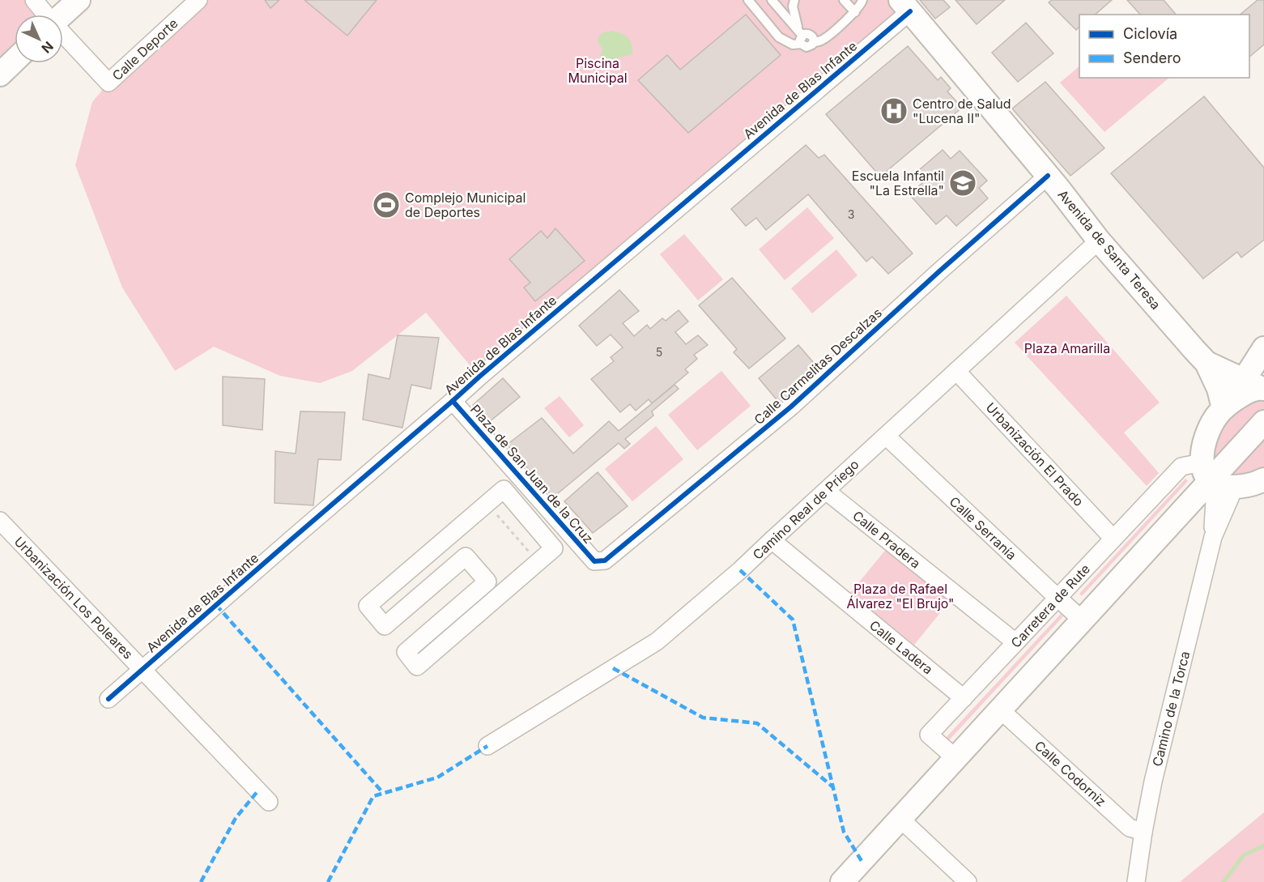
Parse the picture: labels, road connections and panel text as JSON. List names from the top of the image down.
{
  "streets": {
    "street": [
      "Calle Deporte",
      "Avenida de Blas Infante",
      "Avenida de Santa Teresa",
      "Calle Carmelitas Descalzas",
      "Urbanización El Prado",
      "Plaza de San Juan de la Cruz",
      "Camino Real de Priego",
      "Calle Serranía",
      "Calle Pradera",
      "Urbanización Los Poleares",
      "Carretera de Rute",
      "Calle Ladera",
      "Camino de la Torca",
      "Calle Codorniz"
    ]
  },
  "crossings": [
    ["Avenida de Blas Infante", "Avenida de Santa Teresa"],
    ["Avenida de Blas Infante", "Plaza de San Juan de la Cruz"],
    ["Avenida de Blas Infante", "Urbanización Los Poleares"],
    ["Avenida de Santa Teresa", "Calle Carmelitas Descalzas"],
    ["Avenida de Santa Teresa", "Camino Real de Priego"],
    ["Calle Carmelitas Descalzas", "Plaza de San Juan de la Cruz"],
    ["Urbanización El Prado", "Camino Real de Priego"],
    ["Urbanización El Prado", "Carretera de Rute"],
    ["Camino Real de Priego", "Calle Serranía"],
    ["Camino Real de Priego", "Calle Pradera"],
    ["Camino Real de Priego", "Calle Ladera"],
    ["Calle Serranía", "Carretera de Rute"],
    ["Calle Pradera", "Carretera de Rute"],
    ["Carretera de Rute", "Calle Ladera"],
    ["Carretera de Rute", "Camino de la Torca"],
    ["Camino de la Torca", "Calle Codorniz"]
  ],
  "parks": ["Piscina Municipal", "Plaza Amarilla", "Plaza de Rafael Álvarez \"El Brujo\""],
  "places": {
    "hospital": ["Centro de Salud \"Lucena II\""],
    "school or university": ["Escuela Infantil \"La Estrella\""],
    "sports": ["Complejo Municipal de Deportes"]
  },
  "house_numbers": ["3", "5"],
  "legend": ["Ciclovía", "Sendero"],
  "north": "bottom right"
}
